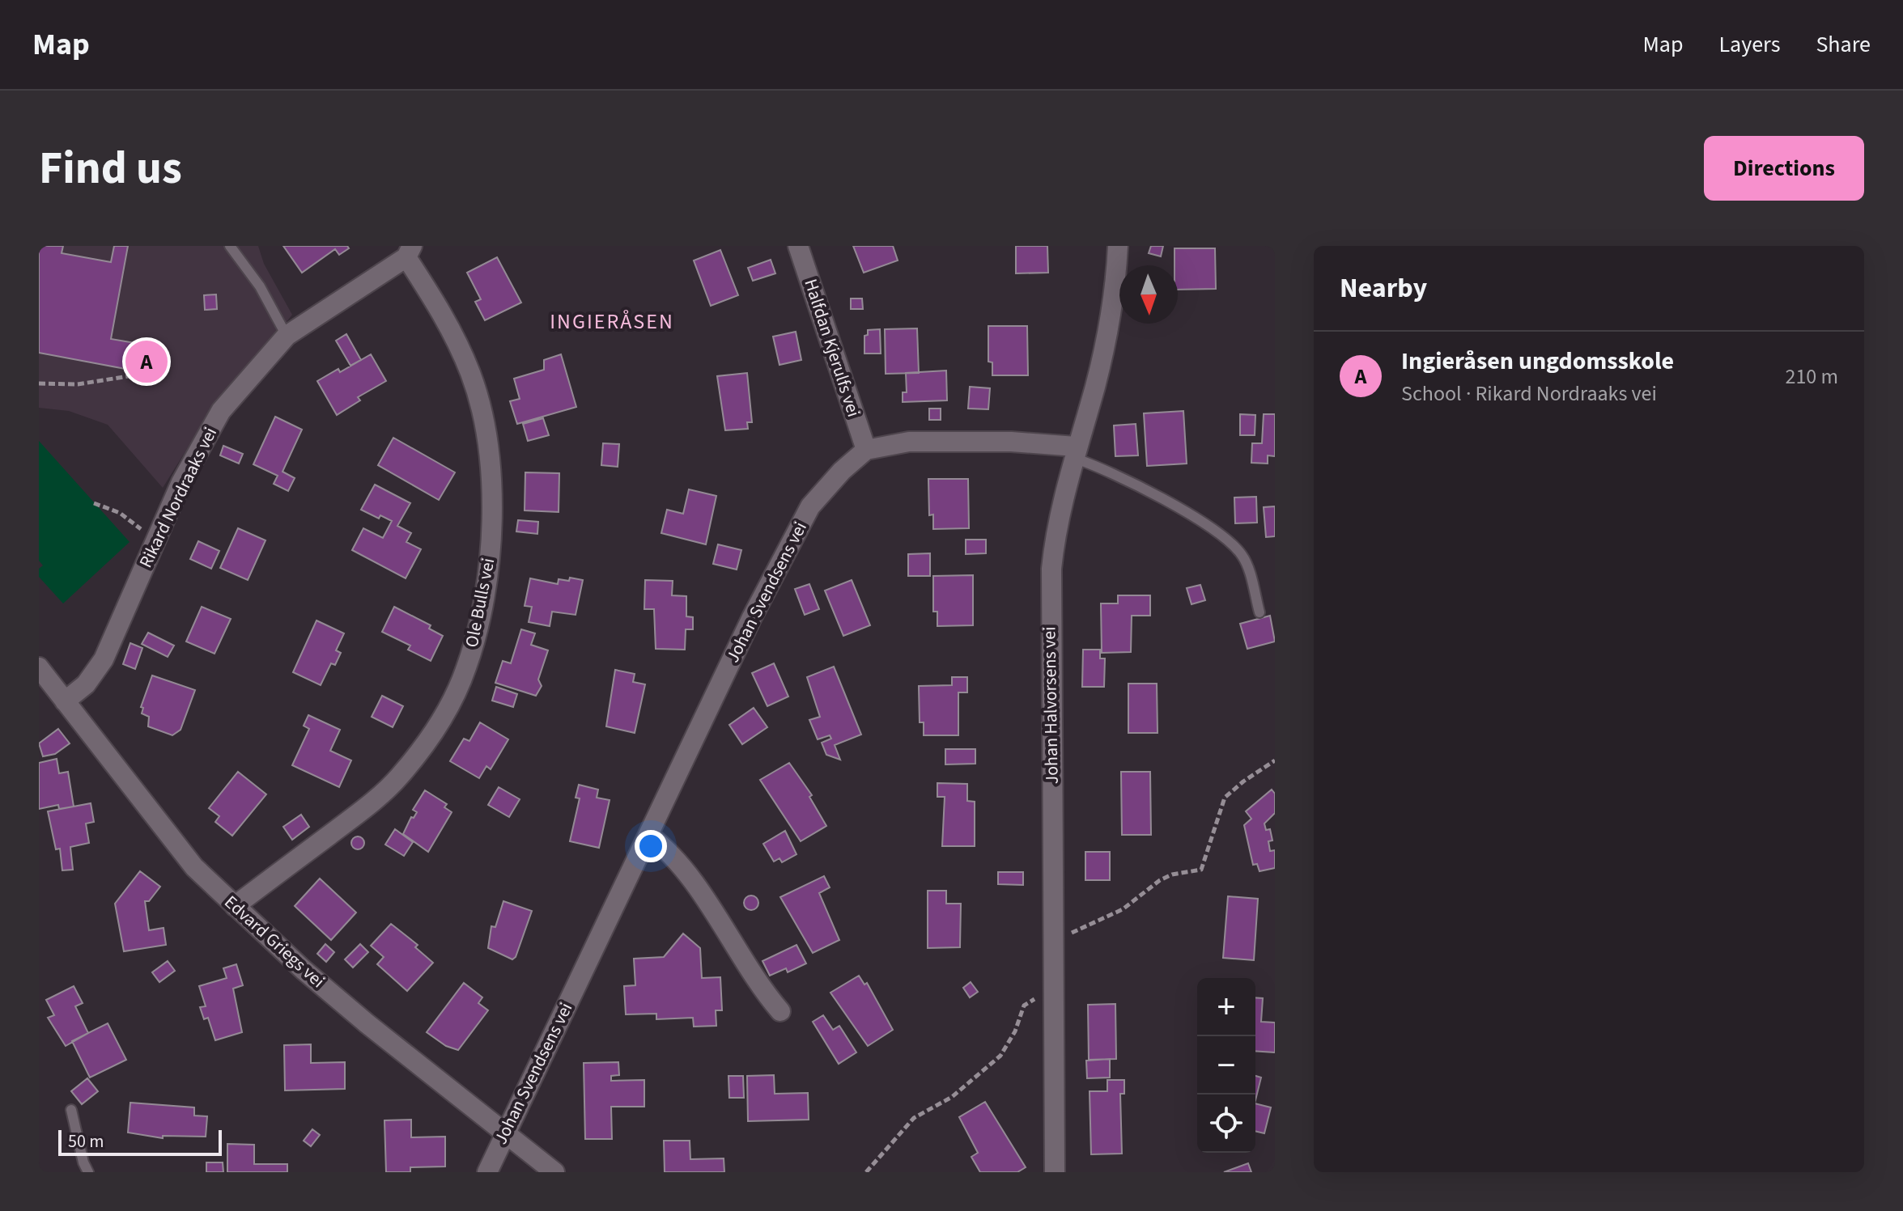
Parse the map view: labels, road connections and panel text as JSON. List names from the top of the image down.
{
  "streets": {
    "street": [
      "Halfdan Kjerulfs vei",
      "Rikard Nordraaks vei",
      "Johan Svendsens vei",
      "Ole Bulls vei",
      "Johan Halvorsens vei",
      "Edvard Griegs vei"
    ]
  },
  "crossings": [
    ["Halfdan Kjerulfs vei", "Johan Svendsens vei"],
    ["Rikard Nordraaks vei", "Ole Bulls vei"],
    ["Rikard Nordraaks vei", "Edvard Griegs vei"],
    ["Johan Svendsens vei", "Edvard Griegs vei"],
    ["Ole Bulls vei", "Edvard Griegs vei"]
  ],
  "districts": ["INGIERÅSEN"],
  "scale_bar": "50 m",
  "north": "bottom",
  "page": {
    "header": "Map",
    "nav": ["Map", "Layers", "Share"],
    "buttons": "Directions",
    "title": "Find us",
    "heading": "Nearby",
    "list": [
      {
        "mark": "A",
        "name": "Ingieråsen ungdomsskole",
        "note": "School · Rikard Nordraaks vei",
        "value": "210 m"
      }
    ],
    "pins": "A",
    "map_buttons": ["+", "−"],
    "scale": "50 m"
  }
}
